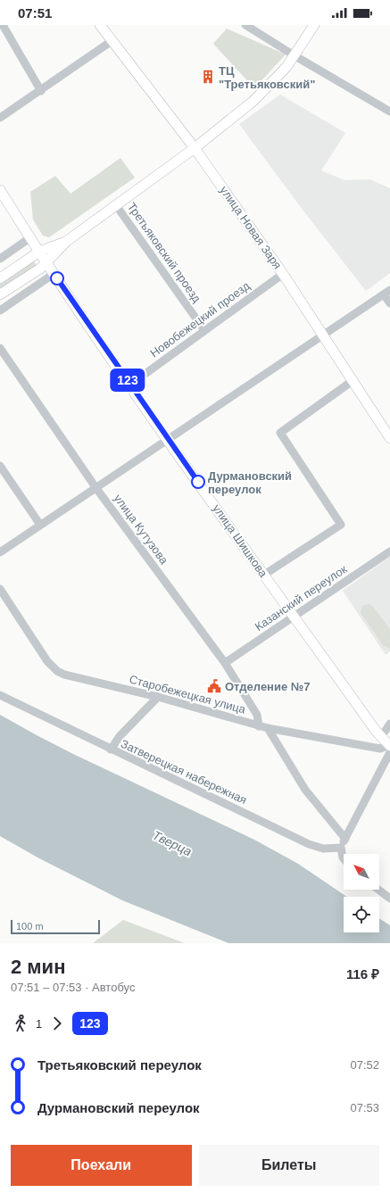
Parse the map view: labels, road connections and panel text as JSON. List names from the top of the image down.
{
  "streets": {
    "main road": ["улица Новая Заря", "улица Шишкова"],
    "street": [
      "Третьяковский проезд",
      "Новобежецкий проезд",
      "улица Кутузова",
      "Казанский переулок",
      "Старобежецкая улица",
      "Затверецкая набережная"
    ]
  },
  "crossings": [
    ["улица Новая Заря", "Новобежецкий проезд"],
    ["Третьяковский проезд", "Новобежецкий проезд"],
    ["Новобежецкий проезд", "улица Шишкова"],
    ["улица Кутузова", "Казанский переулок"],
    ["улица Кутузова", "Старобежецкая улица"],
    ["улица Шишкова", "Казанский переулок"],
    ["улица Шишкова", "Старобежецкая улица"]
  ],
  "water": ["Тверца"],
  "places": {
    "building": ["ТЦ \"Третьяковский\""],
    "other": ["Дурмановский переулок"],
    "public building": ["Отделение №7"]
  },
  "lines": ["bus line 123"],
  "scale_bar": "100 m",
  "north": "top left",
  "page": {
    "status": "07:51",
    "on_map": "123",
    "scale": "100 m",
    "heading": ["2 мин", "07:51 – 07:53 · Автобус", "116 ₽"],
    "legs": ["1", "123"],
    "list": [
      {
        "name": "Третьяковский переулок",
        "value": "07:52"
      },
      {
        "name": "Дурмановский переулок",
        "value": "07:53"
      }
    ],
    "buttons": ["Поехали", "Билеты"]
  }
}
